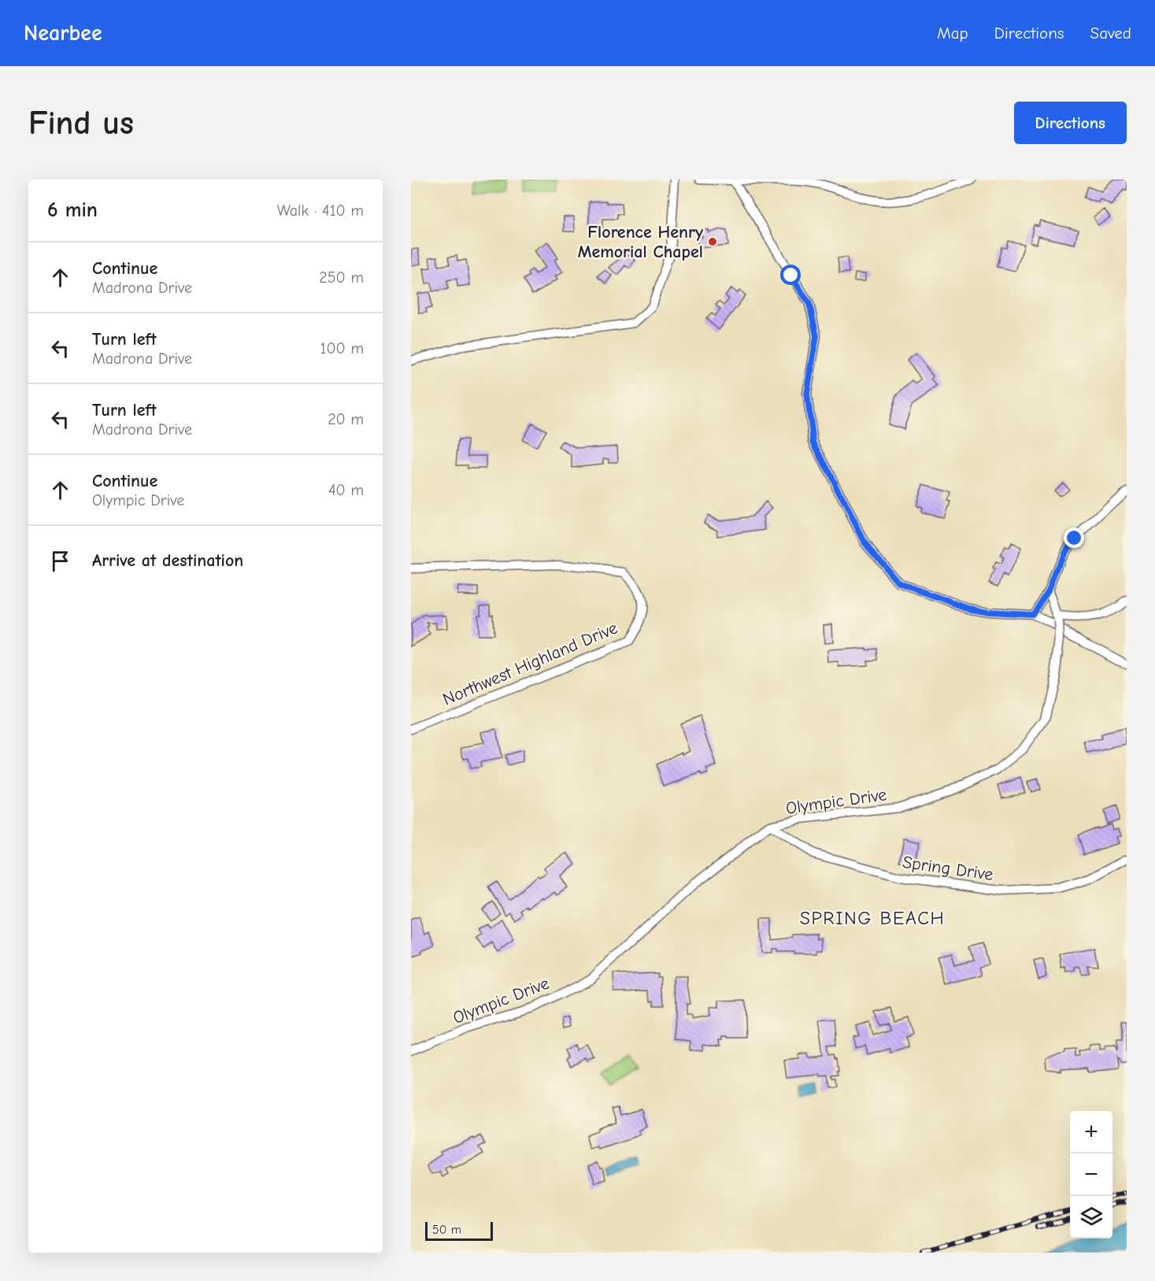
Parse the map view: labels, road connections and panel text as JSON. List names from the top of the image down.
{
  "streets": {
    "street": ["Northwest Highland Drive", "Olympic Drive", "Spring Drive"]
  },
  "crossings": [
    ["Olympic Drive", "Spring Drive"]
  ],
  "districts": ["SPRING BEACH"],
  "places": ["Florence Henry Memorial Chapel"],
  "scale_bar": "50 m",
  "page": {
    "header": "Nearbee",
    "nav": ["Map", "Directions", "Saved"],
    "buttons": "Directions",
    "title": "Find us",
    "heading": ["6 min", "Walk · 410 m"],
    "list": [
      ["Continue", "Madrona Drive", "250 m"],
      ["Turn left", "Madrona Drive", "100 m"],
      ["Turn left", "Madrona Drive", "20 m"],
      ["Continue", "Olympic Drive", "40 m"],
      "Arrive at destination"
    ],
    "map_buttons": ["+", "−"],
    "scale": "50 m"
  }
}
